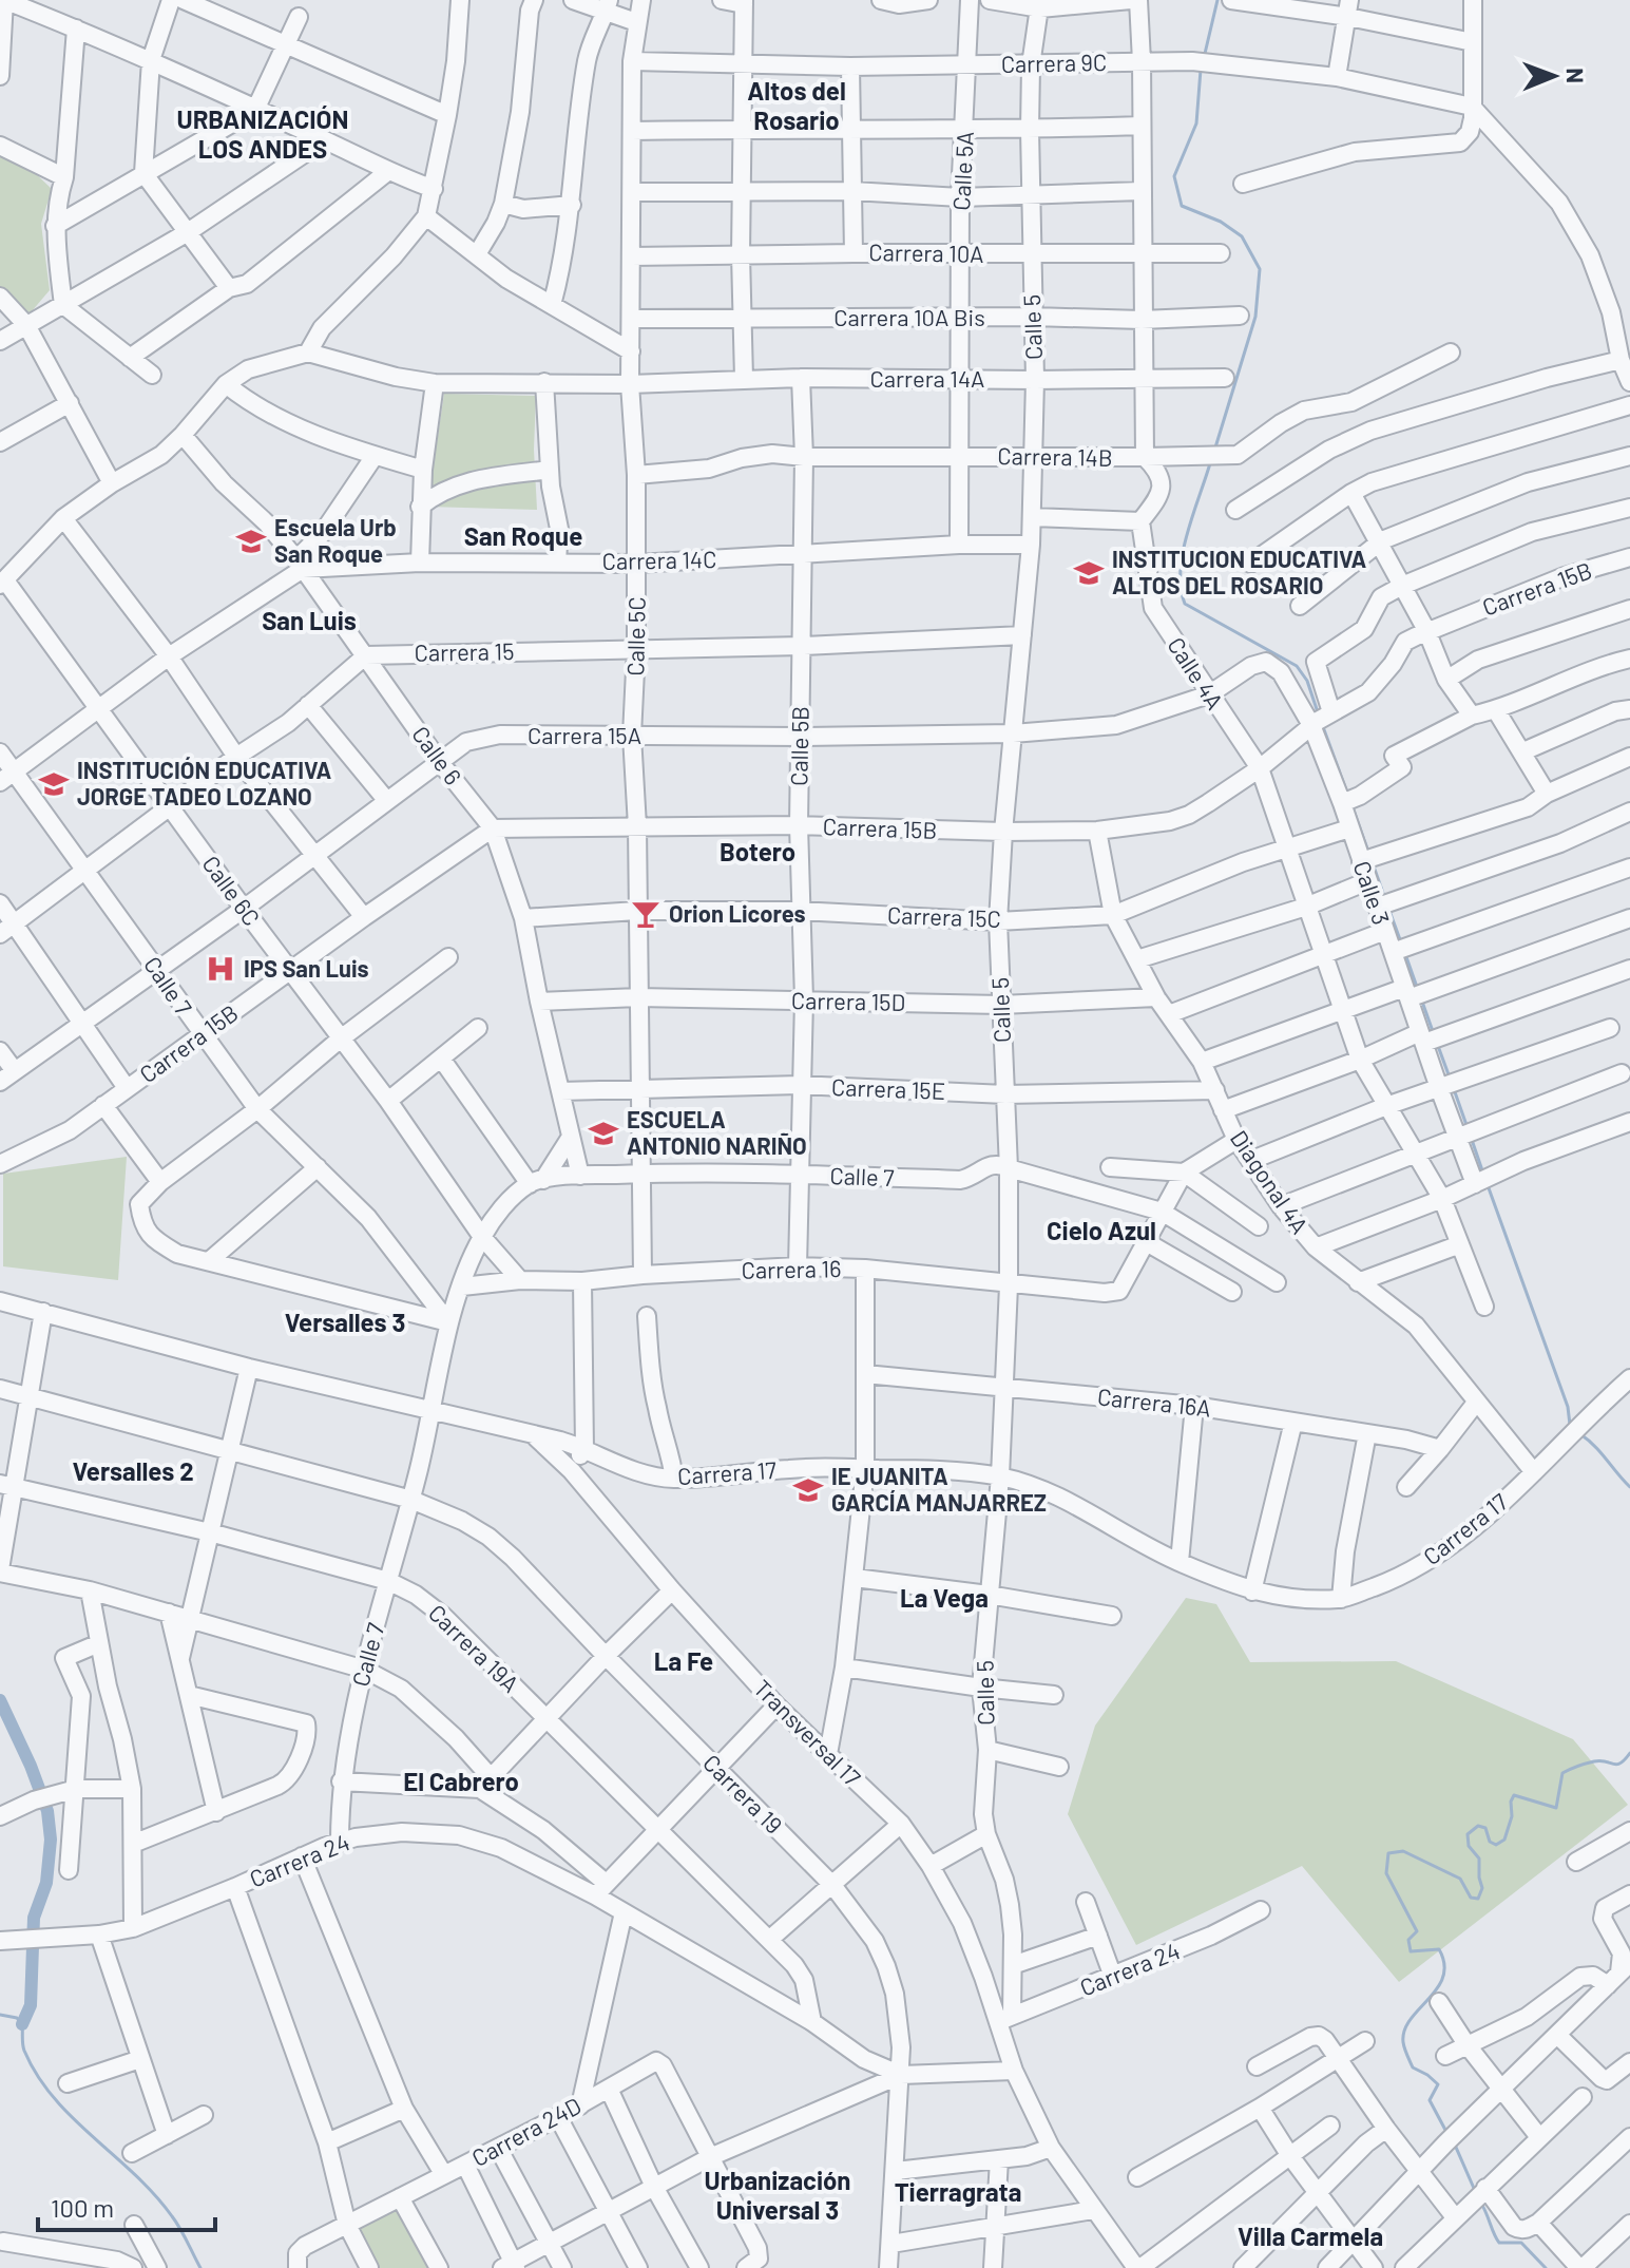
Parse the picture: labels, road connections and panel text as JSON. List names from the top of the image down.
{
  "streets": {
    "street": [
      "Carrera 9C",
      "Calle 5A",
      "Carrera 10A",
      "Carrera 10A Bis",
      "Calle 5",
      "Carrera 14A",
      "Carrera 14B",
      "Carrera 14C",
      "Carrera 15B",
      "Calle 5C",
      "Carrera 15",
      "Calle 4A",
      "Carrera 15A",
      "Calle 5B",
      "Calle 6",
      "Calle 6C",
      "Calle 3",
      "Carrera 15C",
      "Calle 7",
      "Carrera 15D",
      "Carrera 15E",
      "Diagonal 4A",
      "Carrera 16",
      "Carrera 16A",
      "Carrera 17",
      "Carrera 19A",
      "Transversal 17",
      "Carrera 19",
      "Carrera 24",
      "Carrera 24D"
    ]
  },
  "crossings": [
    ["Carrera 9C", "Calle 5A"],
    ["Carrera 9C", "Calle 5"],
    ["Carrera 9C", "Calle 5C"],
    ["Calle 5A", "Carrera 10A"],
    ["Calle 5A", "Carrera 10A Bis"],
    ["Calle 5A", "Carrera 14A"],
    ["Calle 5A", "Carrera 14B"],
    ["Calle 5A", "Carrera 14C"],
    ["Carrera 10A", "Calle 5"],
    ["Carrera 10A", "Calle 5C"],
    ["Carrera 10A Bis", "Calle 5"],
    ["Carrera 10A Bis", "Calle 5C"],
    ["Calle 5", "Carrera 14A"],
    ["Calle 5", "Carrera 14B"],
    ["Calle 5", "Carrera 14C"],
    ["Calle 5", "Carrera 15B"],
    ["Calle 5", "Carrera 15"],
    ["Calle 5", "Carrera 15A"],
    ["Calle 5", "Carrera 15C"],
    ["Calle 5", "Calle 7"],
    ["Calle 5", "Carrera 15D"],
    ["Calle 5", "Carrera 15E"],
    ["Calle 5", "Carrera 16"],
    ["Calle 5", "Carrera 16A"],
    ["Calle 5", "Carrera 17"],
    ["Calle 5", "Transversal 17"],
    ["Calle 5", "Carrera 24"],
    ["Carrera 14A", "Calle 5C"],
    ["Carrera 14A", "Calle 5B"],
    ["Carrera 14B", "Calle 5C"],
    ["Carrera 14B", "Calle 5B"],
    ["Carrera 14C", "Calle 5C"],
    ["Carrera 14C", "Calle 5B"],
    ["Carrera 14C", "Calle 6"],
    ["Carrera 15B", "Calle 5C"],
    ["Carrera 15B", "Calle 4A"],
    ["Carrera 15B", "Calle 5B"],
    ["Carrera 15B", "Calle 6"],
    ["Carrera 15B", "Calle 6C"],
    ["Carrera 15B", "Calle 3"],
    ["Carrera 15B", "Calle 7"],
    ["Carrera 15B", "Diagonal 4A"],
    ["Calle 5C", "Carrera 15"],
    ["Calle 5C", "Carrera 15A"],
    ["Calle 5C", "Carrera 15C"],
    ["Calle 5C", "Calle 7"],
    ["Calle 5C", "Carrera 15D"],
    ["Calle 5C", "Carrera 15E"],
    ["Calle 5C", "Carrera 16"],
    ["Carrera 15", "Calle 5B"],
    ["Carrera 15", "Calle 6"],
    ["Calle 4A", "Carrera 15A"],
    ["Calle 4A", "Carrera 15C"],
    ["Carrera 15A", "Calle 5B"],
    ["Carrera 15A", "Calle 6"],
    ["Carrera 15A", "Calle 6C"],
    ["Carrera 15A", "Calle 3"],
    ["Carrera 15A", "Calle 7"],
    ["Calle 5B", "Carrera 15C"],
    ["Calle 5B", "Calle 7"],
    ["Calle 5B", "Carrera 15D"],
    ["Calle 5B", "Carrera 15E"],
    ["Calle 5B", "Carrera 16"],
    ["Calle 6", "Carrera 15C"],
    ["Calle 6", "Calle 7"],
    ["Calle 6", "Carrera 15D"],
    ["Calle 6", "Carrera 15E"],
    ["Calle 6C", "Calle 7"],
    ["Calle 6C", "Carrera 16"],
    ["Calle 3", "Carrera 15C"],
    ["Carrera 15C", "Diagonal 4A"],
    ["Calle 7", "Carrera 16"],
    ["Calle 7", "Carrera 17"],
    ["Calle 7", "Carrera 19A"],
    ["Calle 7", "Carrera 19"],
    ["Calle 7", "Carrera 24"],
    ["Carrera 15D", "Diagonal 4A"],
    ["Carrera 15E", "Diagonal 4A"],
    ["Diagonal 4A", "Carrera 17"],
    ["Carrera 17", "Transversal 17"],
    ["Transversal 17", "Carrera 24"]
  ],
  "districts": [
    "Altos del Rosario",
    "URBANIZACIÓN LOS ANDES",
    "San Roque",
    "San Luis",
    "Botero",
    "Cielo Azul",
    "Versalles 3",
    "Versalles 2",
    "La Vega",
    "La Fe",
    "El Cabrero",
    "Urbanización Universal 3",
    "Tierragrata",
    "Villa Carmela"
  ],
  "places": {
    "school or university": [
      "Escuela Urb San Roque",
      "INSTITUCION EDUCATIVA ALTOS DEL ROSARIO",
      "INSTITUCIÓN EDUCATIVA JORGE TADEO LOZANO",
      "ESCUELA ANTONIO NARIÑO",
      "IE JUANITA GARCÍA MANJARREZ"
    ],
    "bar": ["Orion Licores"],
    "hospital": ["IPS San Luis"]
  },
  "scale_bar": "100 m",
  "north": "right"
}
